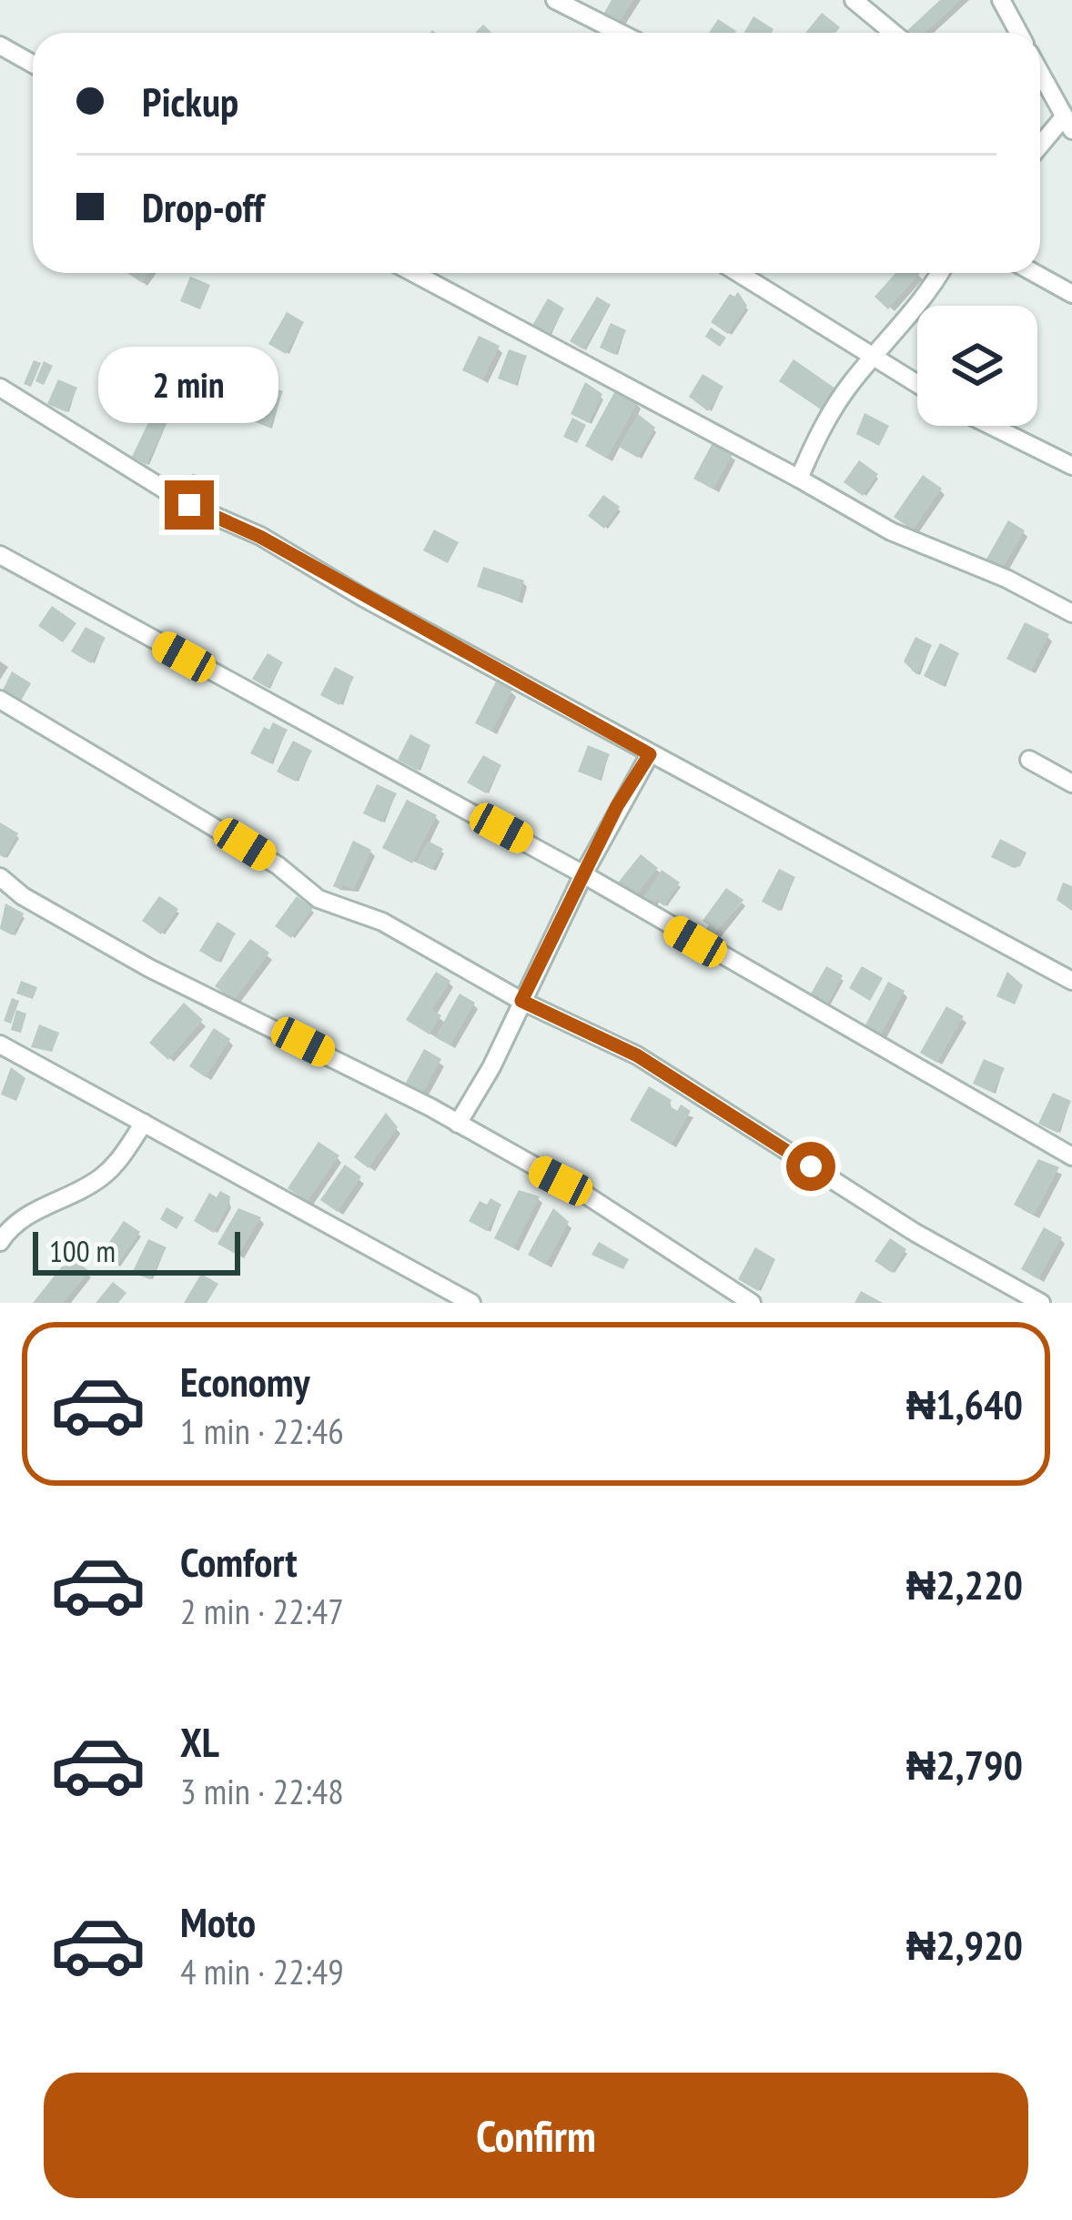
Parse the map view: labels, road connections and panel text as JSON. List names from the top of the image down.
{
  "scale_bar": "100 m",
  "page": {
    "banner": ["Pickup", "Drop-off"],
    "bubble": "2 min",
    "scale": "100 m",
    "list": [
      {
        "name": "Economy",
        "note": "1 min · 22:46",
        "value": "₦1,640"
      },
      {
        "name": "Comfort",
        "note": "2 min · 22:47",
        "value": "₦2,220"
      },
      {
        "name": "XL",
        "note": "3 min · 22:48",
        "value": "₦2,790"
      },
      {
        "name": "Moto",
        "note": "4 min · 22:49",
        "value": "₦2,920"
      }
    ],
    "buttons": "Confirm"
  }
}
